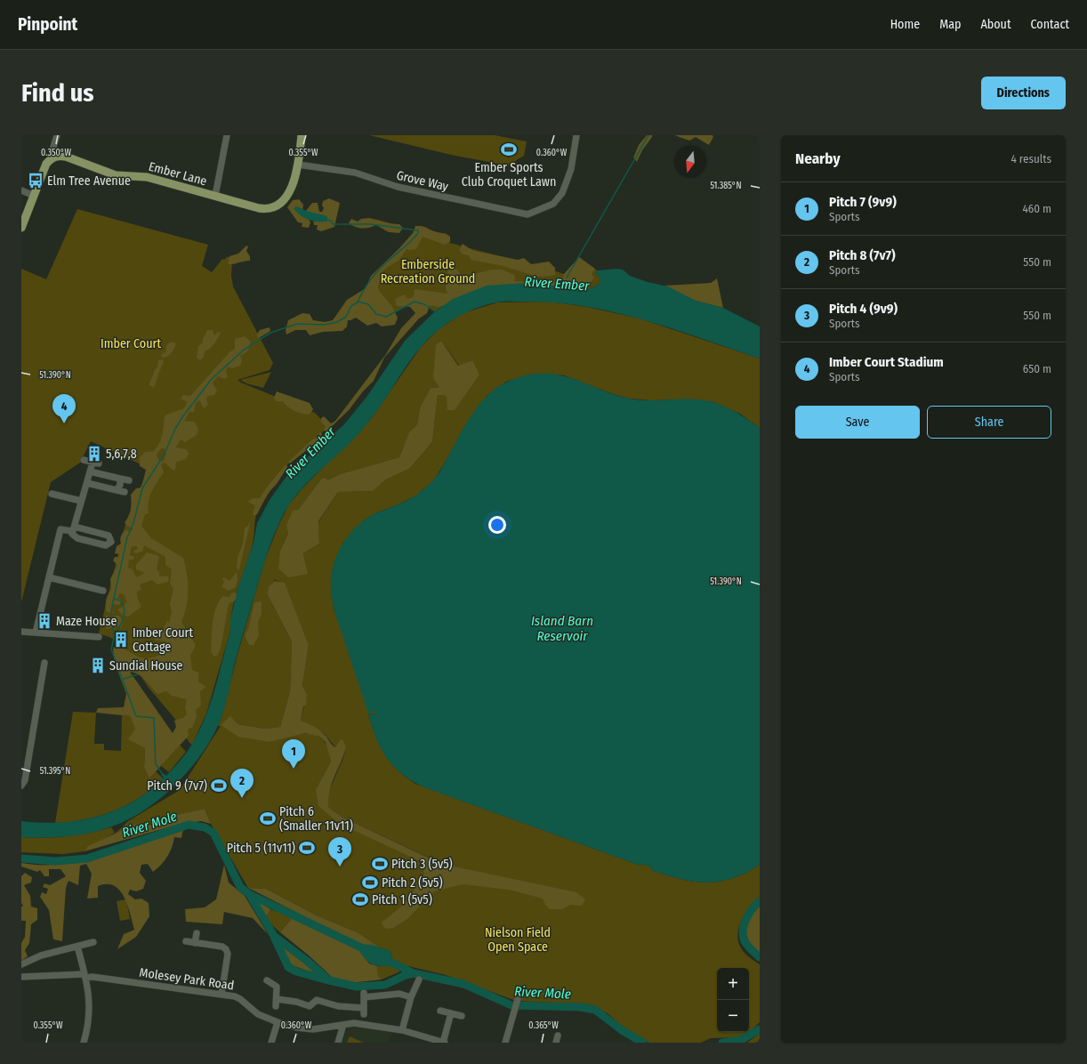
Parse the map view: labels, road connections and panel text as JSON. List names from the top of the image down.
{
  "streets": {
    "main road": ["Ember Lane"],
    "street": ["Grove Way", "Molesey Park Road"]
  },
  "crossings": [
    ["Ember Lane", "Grove Way"]
  ],
  "water": ["River Ember", "Island Barn Reservoir", "River Mole"],
  "parks": ["Emberside Recreation Ground", "Imber Court", "Nielson Field Open Space"],
  "places": {
    "sports": [
      "Ember Sports Club Croquet Lawn",
      "Pitch 9 (7v7)",
      "Pitch 6 (Smaller 11v11)",
      "Pitch 5 (11v11)",
      "Pitch 3 (5v5)",
      "Pitch 2 (5v5)",
      "Pitch 1 (5v5)"
    ],
    "bus stop": ["Elm Tree Avenue"],
    "building": [
      "5,6,7,8",
      "Maze House",
      "Imber Court Cottage",
      "Sundial House"
    ]
  },
  "north": "bottom",
  "page": {
    "header": "Pinpoint",
    "nav": [
      "Home",
      "Map",
      "About",
      "Contact"
    ],
    "buttons": [
      "Directions",
      ["Save", "Share"]
    ],
    "title": "Find us",
    "heading": ["Nearby", "4 results"],
    "list": [
      {
        "mark": "1",
        "name": "Pitch 7 (9v9)",
        "note": "Sports",
        "value": "460 m"
      },
      {
        "mark": "2",
        "name": "Pitch 8 (7v7)",
        "note": "Sports",
        "value": "550 m"
      },
      {
        "mark": "3",
        "name": "Pitch 4 (9v9)",
        "note": "Sports",
        "value": "550 m"
      },
      {
        "mark": "4",
        "name": "Imber Court Stadium",
        "note": "Sports",
        "value": "650 m"
      }
    ],
    "pins": [
      "4",
      "1",
      "2",
      "3"
    ],
    "map_buttons": ["+", "−"]
  },
  "coordinates": [
    "0.350°W",
    "0.355°W",
    "0.360°W",
    "51.385°N",
    "51.390°N",
    "51.395°N",
    "0.365°W"
  ]
}
